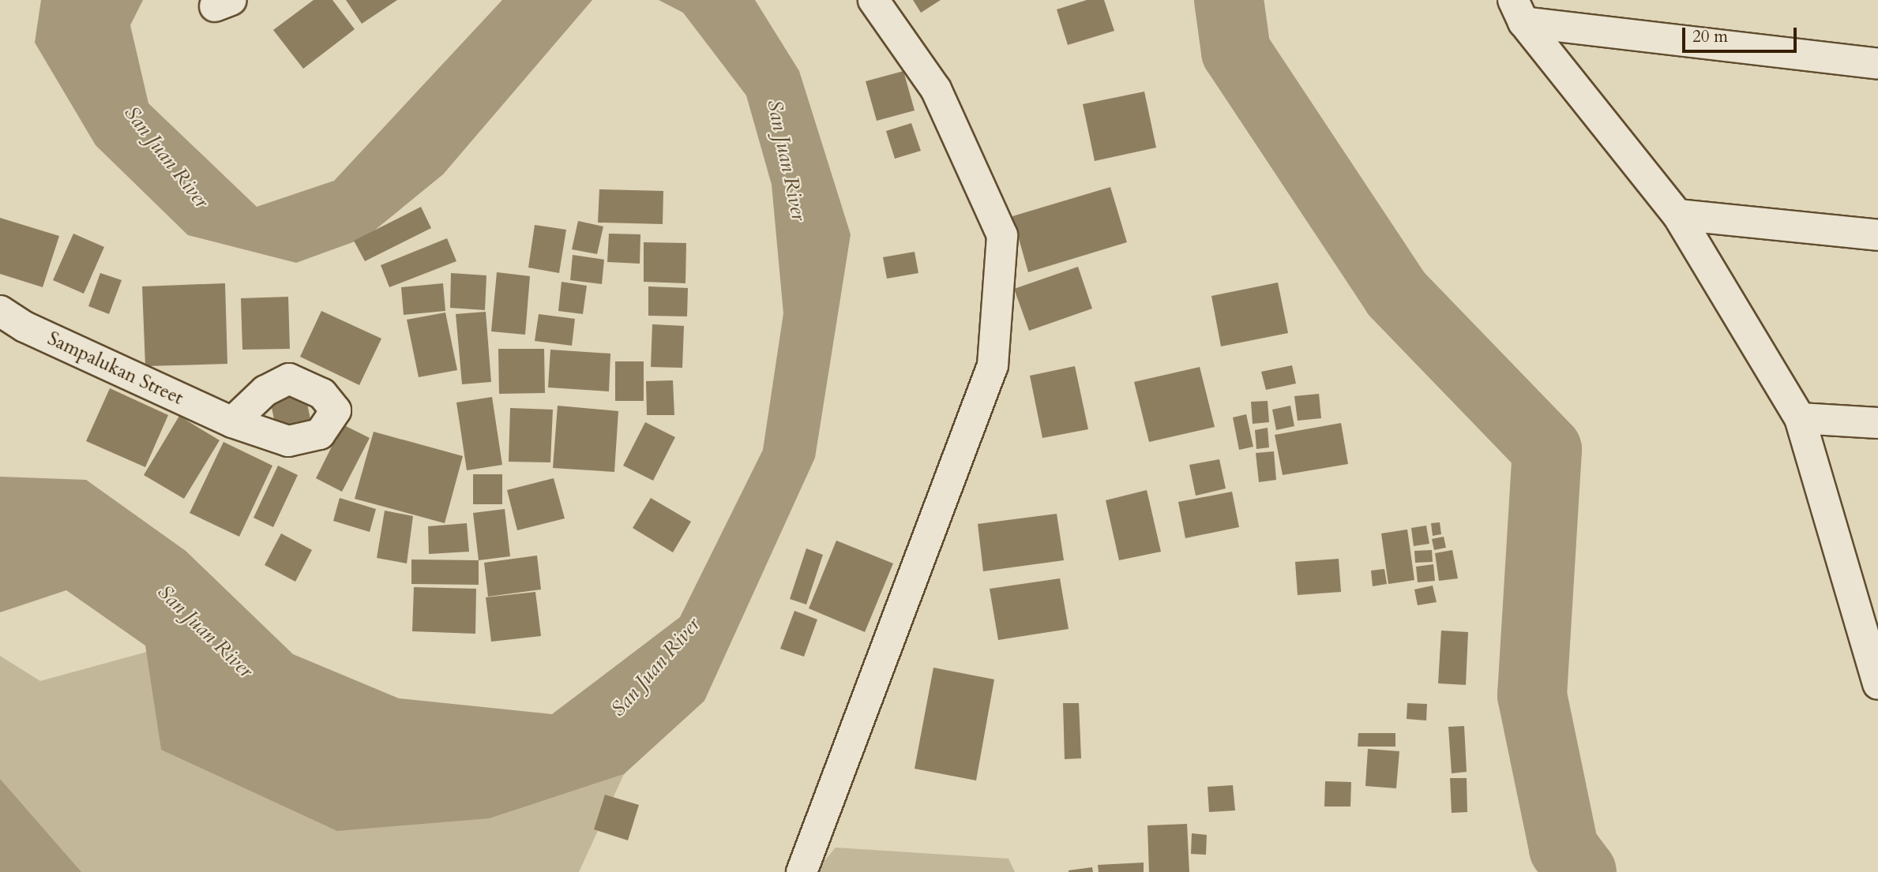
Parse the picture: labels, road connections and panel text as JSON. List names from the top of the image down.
{
  "streets": {
    "street": ["Sampalukan Street"]
  },
  "water": ["San Juan River"],
  "scale_bar": "20 m"
}
